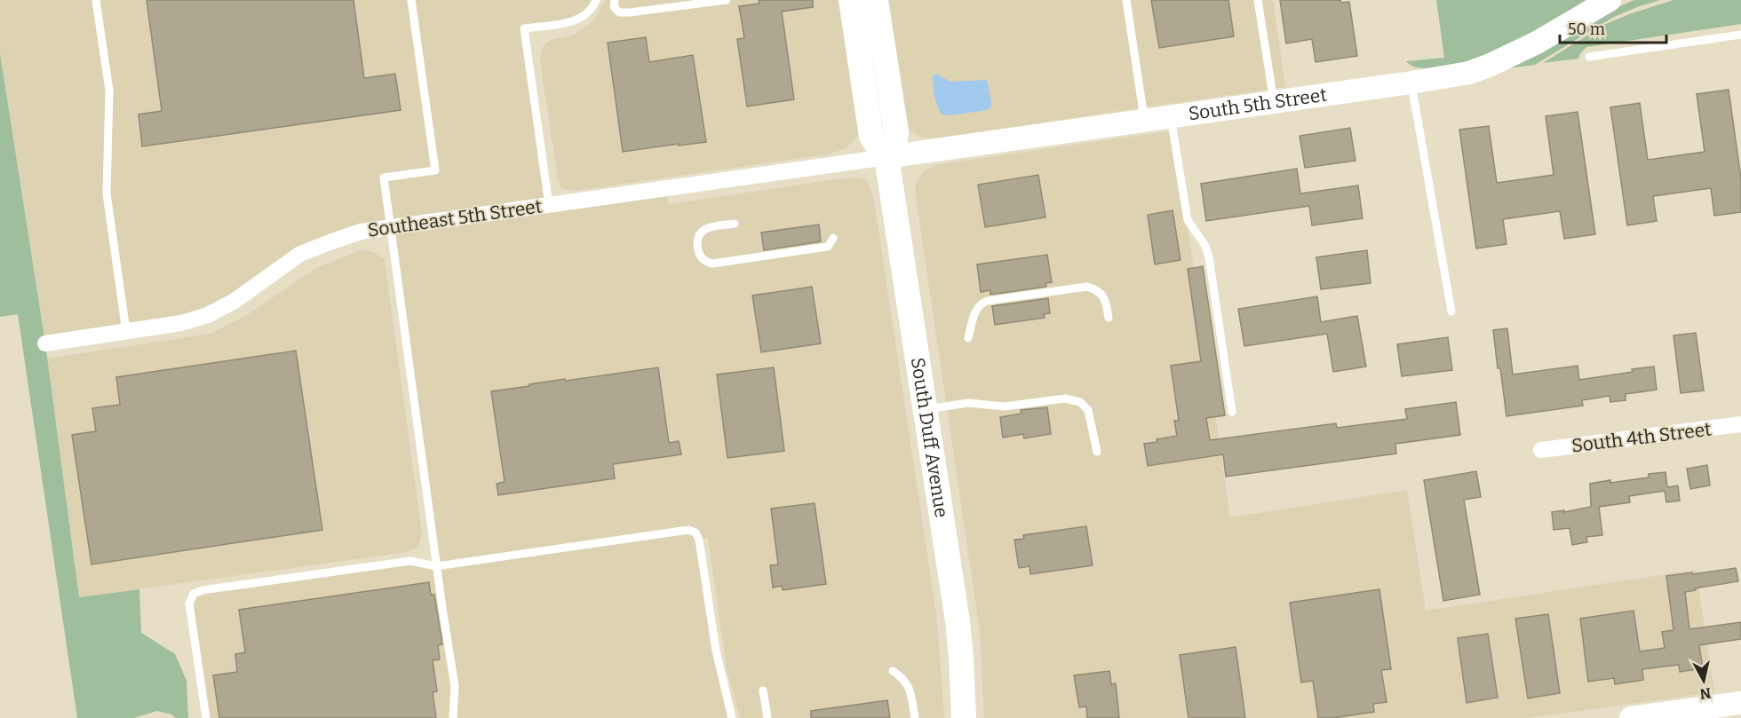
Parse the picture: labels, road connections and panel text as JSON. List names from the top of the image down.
{
  "streets": {
    "main road": ["South Duff Avenue"],
    "street": ["South 5th Street", "Southeast 5th Street", "South 4th Street"]
  },
  "crossings": [
    ["South 5th Street", "Southeast 5th Street"],
    ["South 5th Street", "South Duff Avenue"],
    ["Southeast 5th Street", "South Duff Avenue"]
  ],
  "scale_bar": "50 m",
  "north": "bottom"
}
